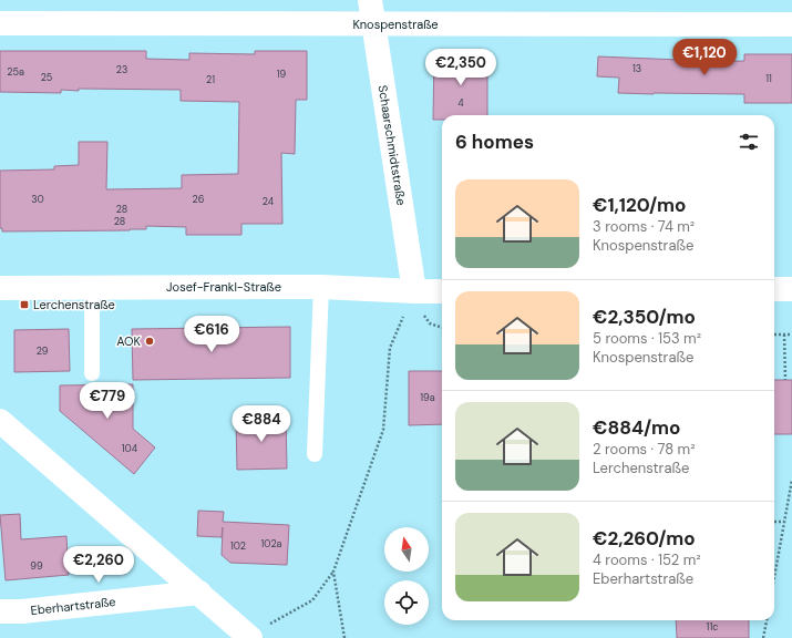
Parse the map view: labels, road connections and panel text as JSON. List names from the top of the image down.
{
  "streets": {
    "street": [
      "Knospenstraße",
      "Schaarschmidtstraße",
      "Josef-Frankl-Straße",
      "Eberhartstraße"
    ]
  },
  "crossings": [
    ["Knospenstraße", "Schaarschmidtstraße"],
    ["Schaarschmidtstraße", "Josef-Frankl-Straße"]
  ],
  "places": {
    "transit": ["Lerchenstraße"],
    "other": ["AOK"]
  },
  "house_numbers": [
    "13",
    "23",
    "25a",
    "19",
    "25",
    "11",
    "21",
    "4",
    "30",
    "26",
    "24",
    "28",
    "28",
    "29",
    "19a",
    "104",
    "102a",
    "102",
    "99",
    "11c"
  ],
  "north": "top",
  "page": {
    "price": [
      "€1,120",
      "€2,350",
      "€616",
      "€779",
      "€884",
      "€2,260"
    ],
    "heading": "6 homes",
    "list": [
      {
        "name": "€1,120/mo",
        "note": "3 rooms · 74 m² · Knospenstraße"
      },
      {
        "name": "€2,350/mo",
        "note": "5 rooms · 153 m² · Knospenstraße"
      },
      {
        "name": "€884/mo",
        "note": "2 rooms · 78 m² · Lerchenstraße"
      },
      {
        "name": "€2,260/mo",
        "note": "4 rooms · 152 m² · Eberhartstraße"
      }
    ]
  }
}
